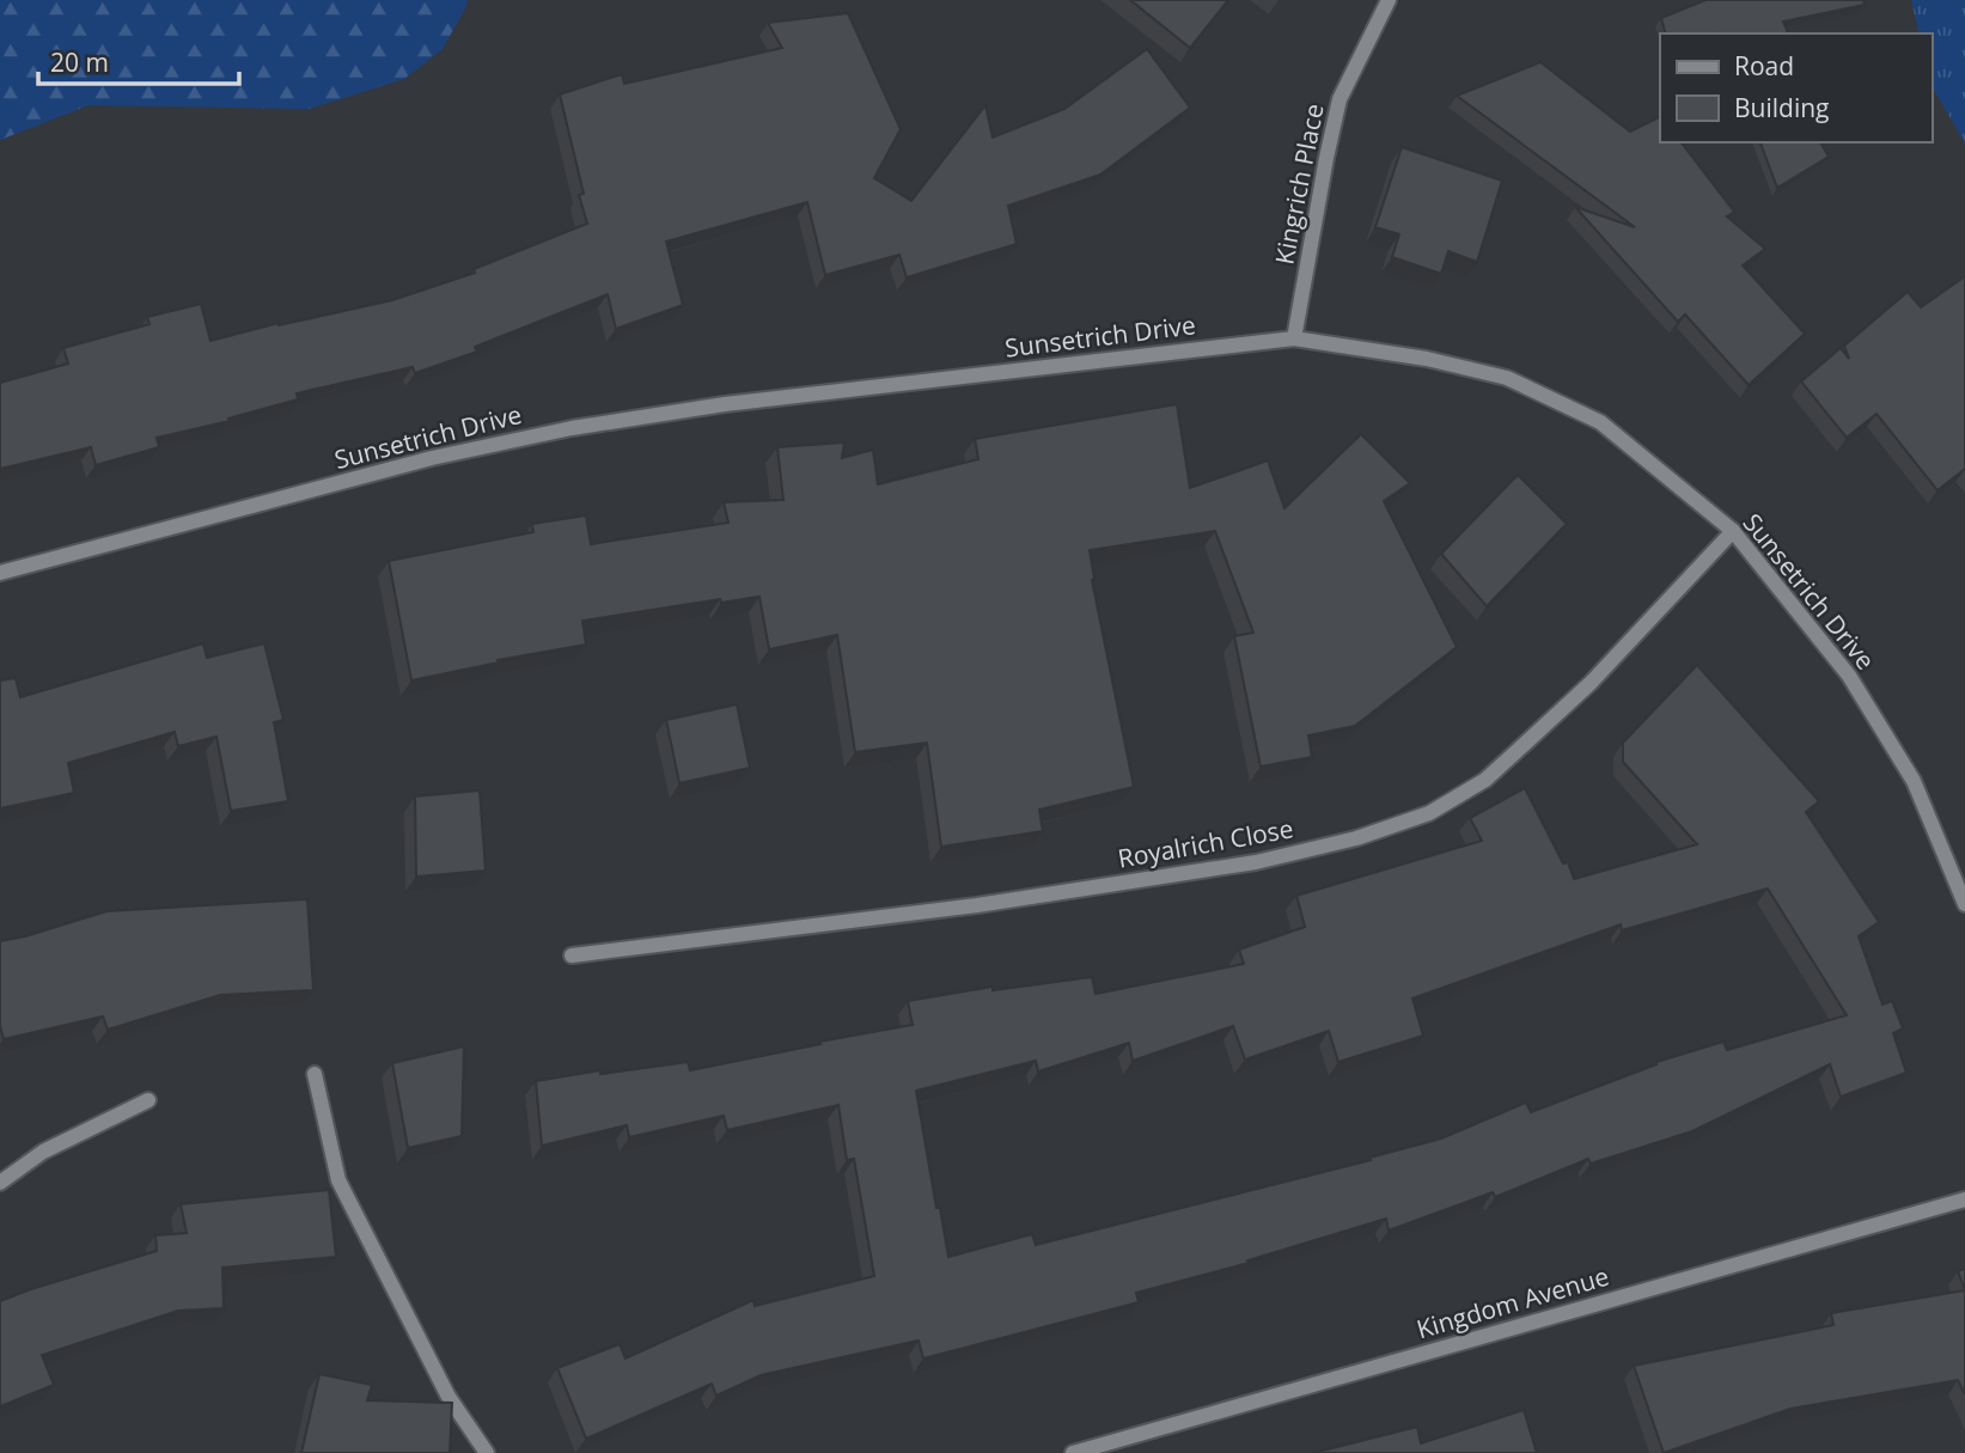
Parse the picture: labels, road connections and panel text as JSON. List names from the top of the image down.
{
  "streets": {
    "street": [
      "Kingrich Place",
      "Sunsetrich Drive",
      "Royalrich Close",
      "Kingdom Avenue"
    ]
  },
  "crossings": [
    ["Kingrich Place", "Sunsetrich Drive"],
    ["Sunsetrich Drive", "Royalrich Close"]
  ],
  "legend": ["Road", "Building"],
  "scale_bar": "20 m"
}
